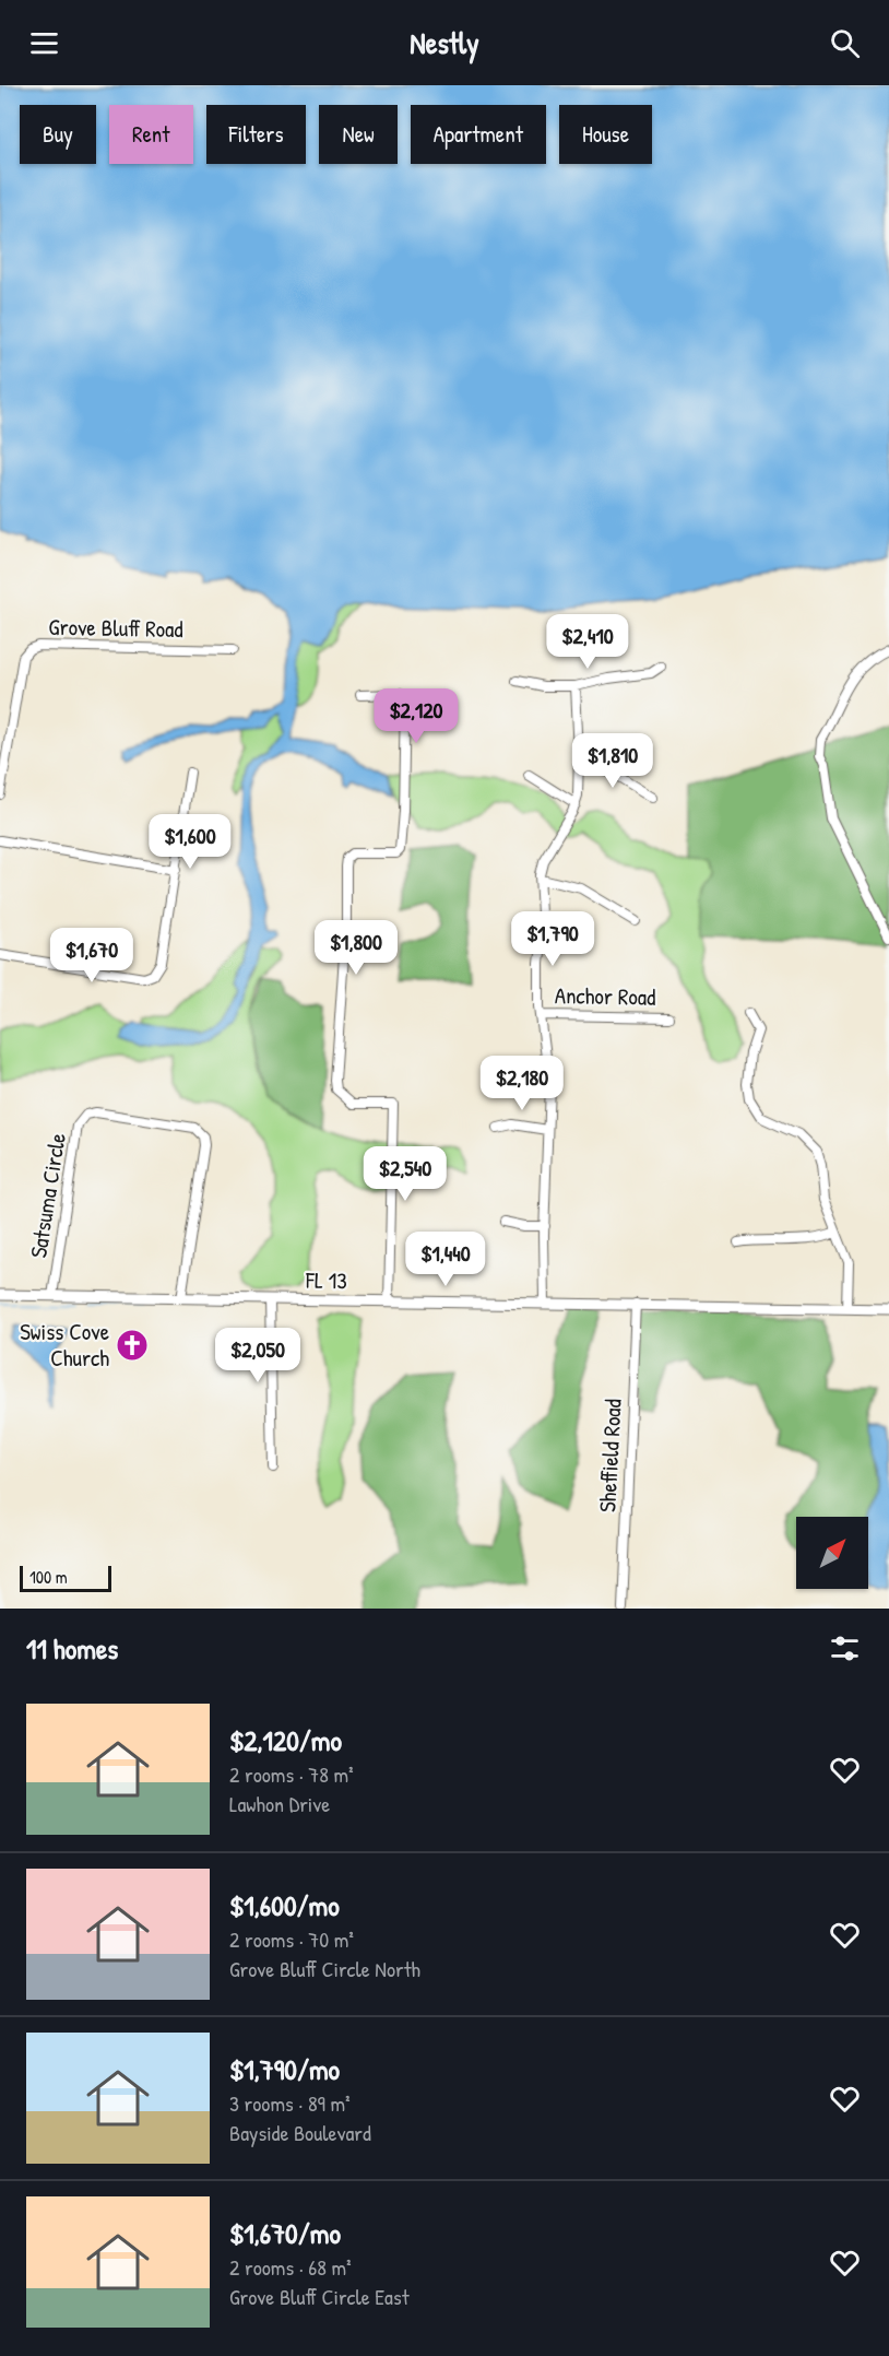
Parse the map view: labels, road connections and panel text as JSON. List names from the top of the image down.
{
  "streets": {
    "main road": ["FL 13"],
    "street": [
      "Grove Bluff Road",
      "Anchor Road",
      "Satsuma Circle",
      "Sheffield Road"
    ]
  },
  "crossings": [
    ["Satsuma Circle", "FL 13"],
    ["FL 13", "Sheffield Road"]
  ],
  "places": {
    "church": ["Swiss Cove Church"]
  },
  "scale_bar": "100 m",
  "north": "top right",
  "page": {
    "header": "Nestly",
    "chip": [
      "Buy",
      "Rent",
      "Filters",
      "New",
      "Apartment",
      "House"
    ],
    "price": [
      "$2,410",
      "$2,120",
      "$1,810",
      "$1,600",
      "$1,790",
      "$1,800",
      "$1,670",
      "$2,180",
      "$2,540",
      "$1,440",
      "$2,050"
    ],
    "scale": "100 m",
    "heading": "11 homes",
    "list": [
      {
        "name": "$2,120/mo",
        "note": "2 rooms · 78 m² · Lawhon Drive"
      },
      {
        "name": "$1,600/mo",
        "note": "2 rooms · 70 m² · Grove Bluff Circle North"
      },
      {
        "name": "$1,790/mo",
        "note": "3 rooms · 89 m² · Bayside Boulevard"
      },
      {
        "name": "$1,670/mo",
        "note": "2 rooms · 68 m² · Grove Bluff Circle East"
      }
    ]
  }
}
